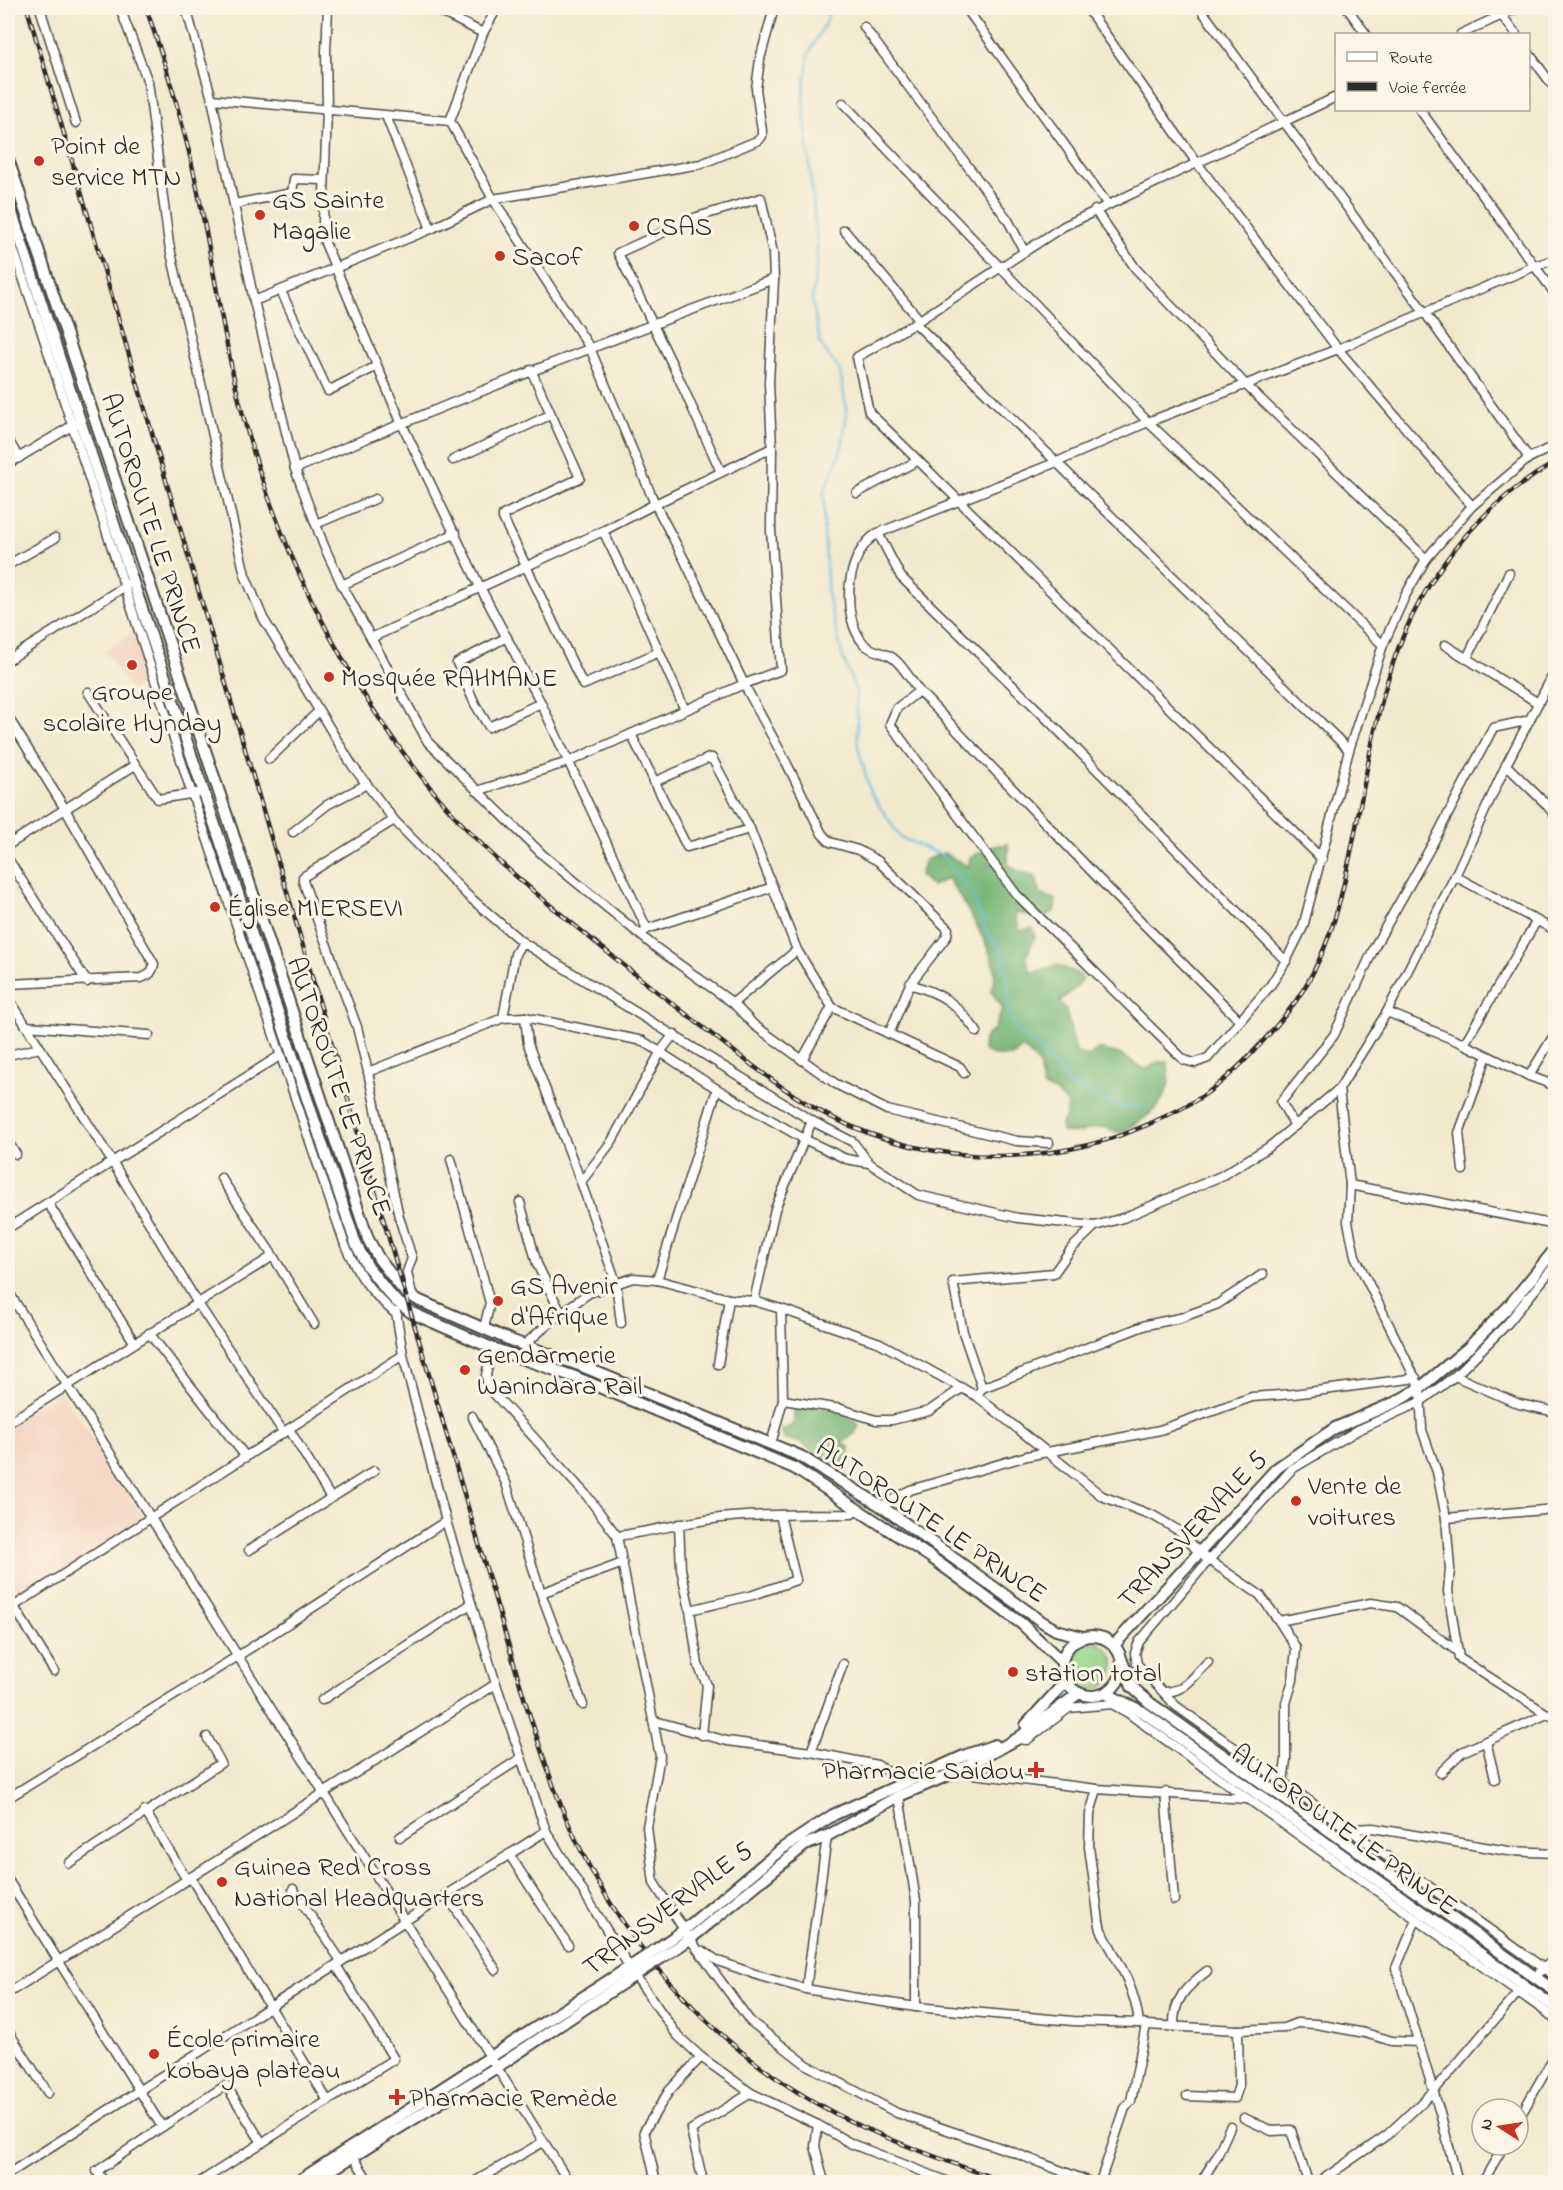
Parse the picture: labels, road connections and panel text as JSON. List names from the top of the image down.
{
  "streets": {
    "main road": ["AUTOROUTE LE PRINCE", "TRANSVERVALE 5"]
  },
  "crossings": [
    ["AUTOROUTE LE PRINCE", "TRANSVERVALE 5"]
  ],
  "places": {
    "other": [
      "Point de service MTN",
      "GS Sainte Magalie",
      "CSAS",
      "Sacof",
      "Groupe scolaire Hynday",
      "Mosquée RAHMANE",
      "Église MIERSEVI",
      "GS Avenir d'Afrique",
      "Gendarmerie Wanindara Rail",
      "Vente de voitures",
      "station total",
      "Guinea Red Cross National Headquarters",
      "École primaire kobaya plateau"
    ],
    "health": ["Pharmacie Saidou", "Pharmacie Remède"]
  },
  "legend": ["Route", "Voie ferrée"],
  "north": "left"
}
